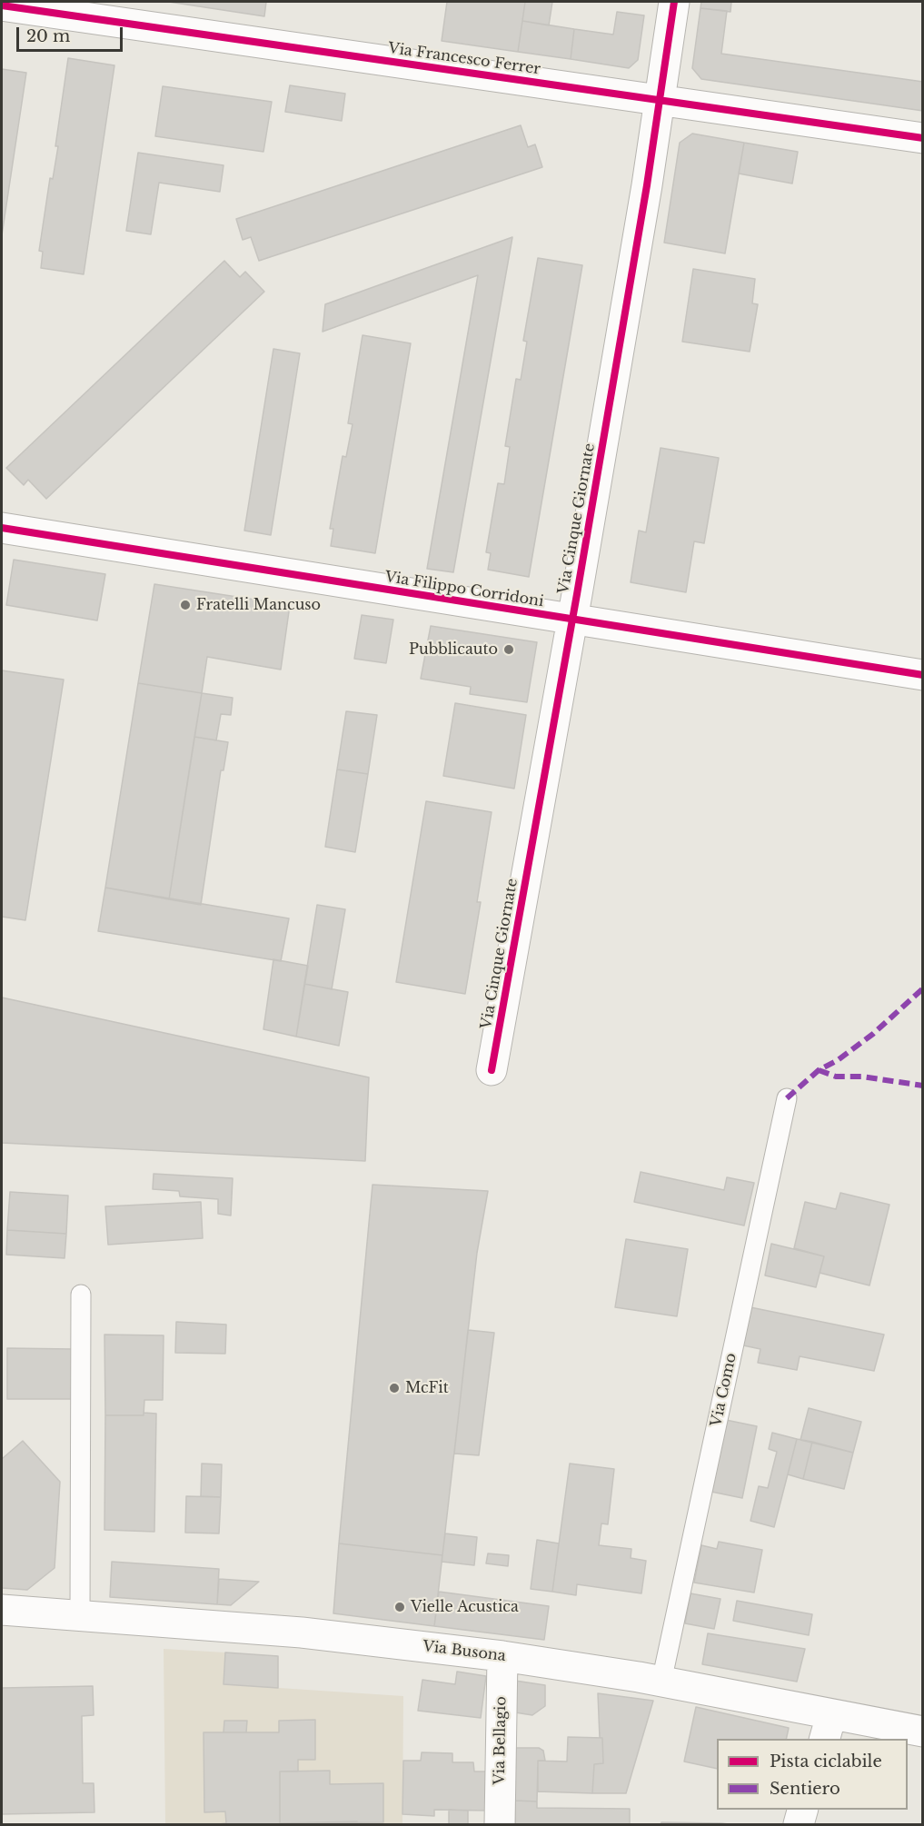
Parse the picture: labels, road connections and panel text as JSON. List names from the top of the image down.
{
  "streets": {
    "street": [
      "Via Francesco Ferrer",
      "Via Cinque Giornate",
      "Via Filippo Corridoni",
      "Via Busona",
      "Via Bellagio"
    ],
    "lane": ["Via Como"]
  },
  "crossings": [
    ["Via Francesco Ferrer", "Via Cinque Giornate"],
    ["Via Cinque Giornate", "Via Filippo Corridoni"],
    ["Via Como", "Via Busona"],
    ["Via Busona", "Via Bellagio"]
  ],
  "places": [
    "Fratelli Mancuso",
    "Pubblicauto",
    "McFit",
    "Vielle Acustica"
  ],
  "legend": ["Pista ciclabile", "Sentiero"],
  "scale_bar": "20 m"
}
